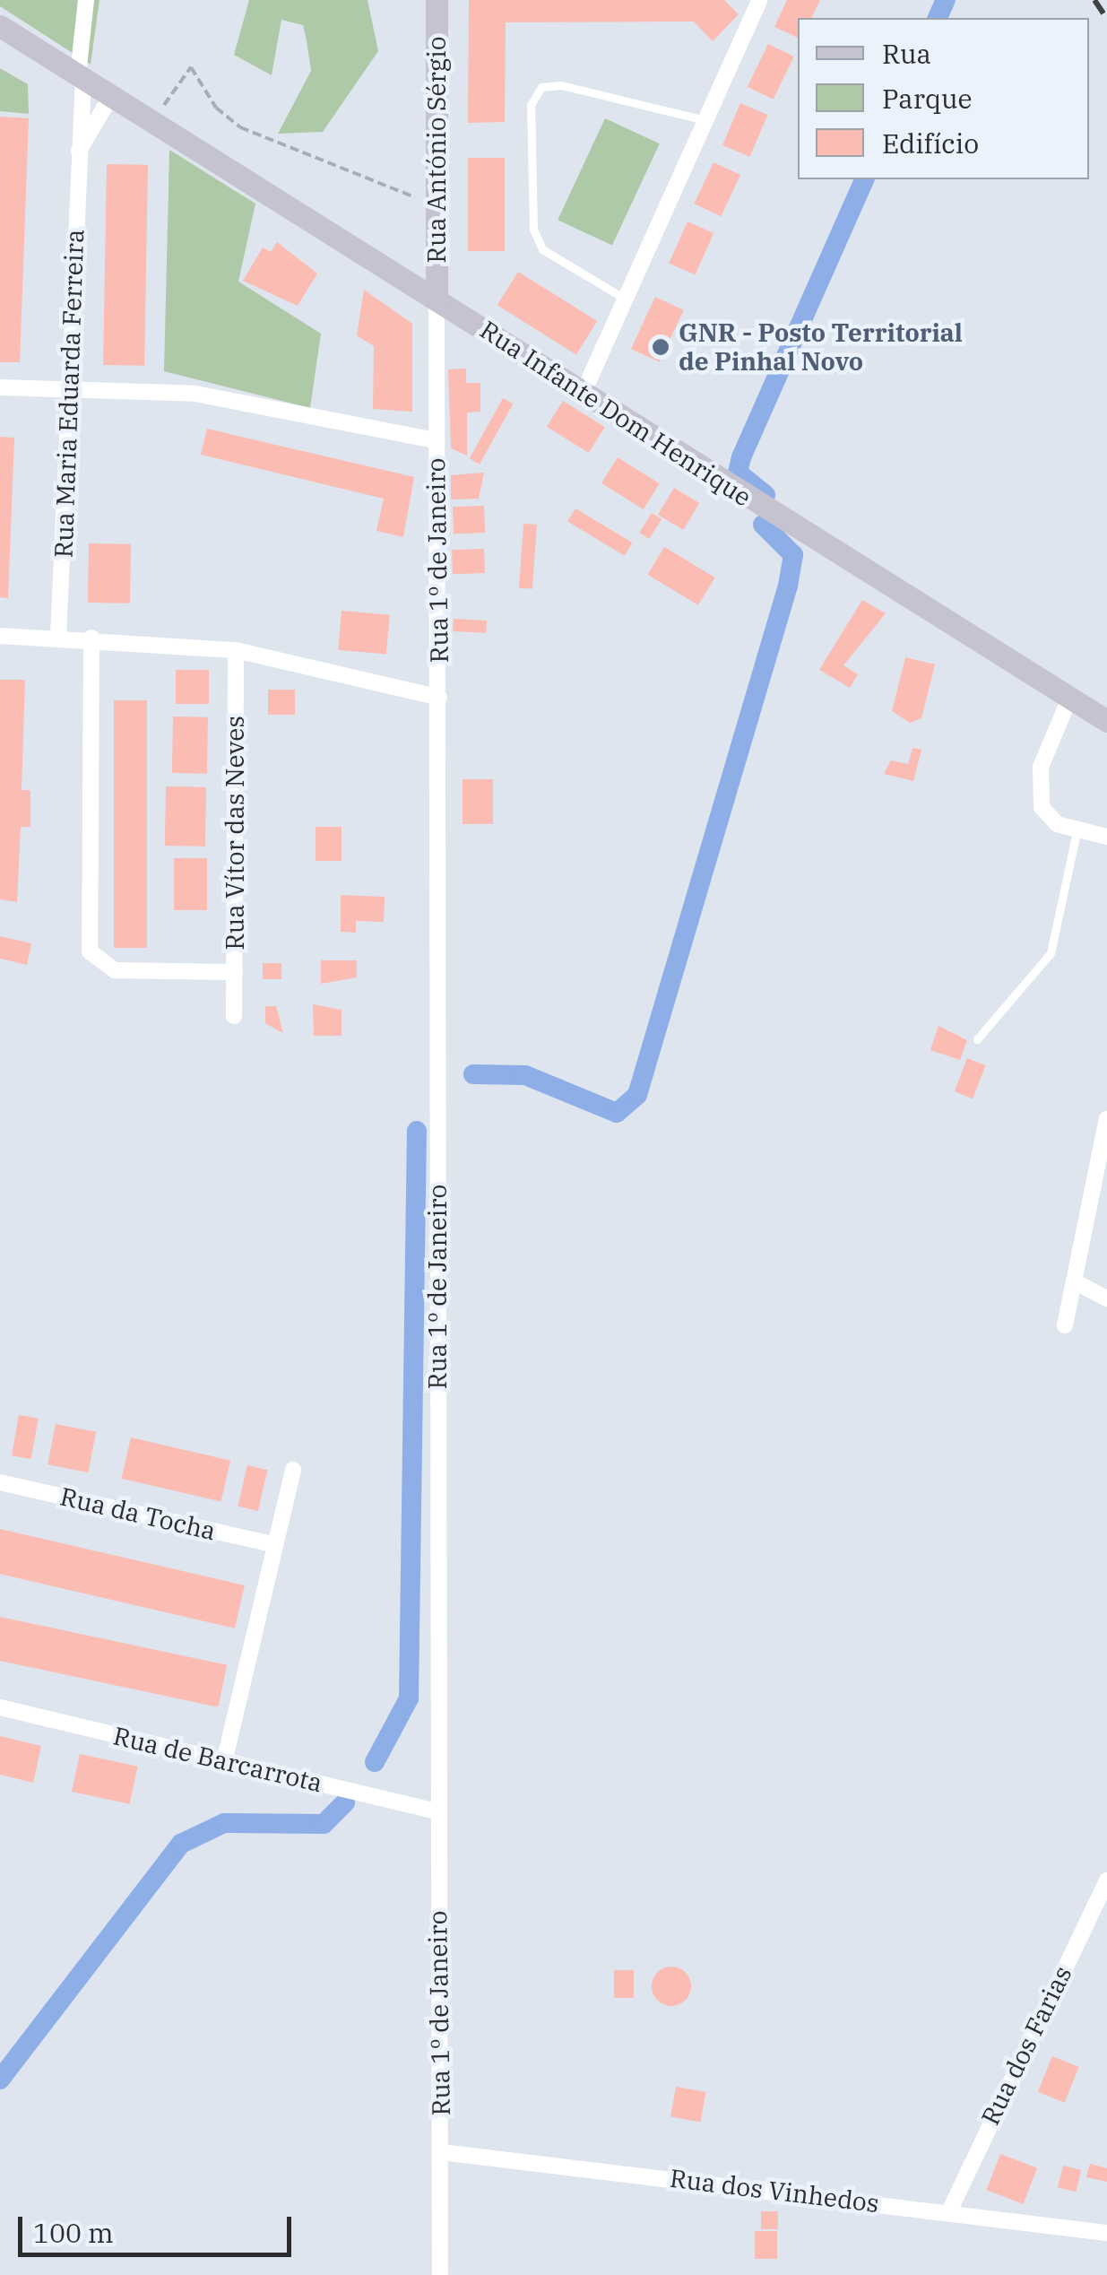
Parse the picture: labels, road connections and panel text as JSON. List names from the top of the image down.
{
  "streets": {
    "main road": ["Rua António Sérgio", "Rua Infante Dom Henrique"],
    "street": [
      "Rua Maria Eduarda Ferreira",
      "Rua 1º de Janeiro",
      "Rua Vítor das Neves",
      "Rua da Tocha",
      "Rua de Barcarrota",
      "Rua dos Farias",
      "Rua dos Vinhedos"
    ]
  },
  "crossings": [
    ["Rua António Sérgio", "Rua Infante Dom Henrique"],
    ["Rua António Sérgio", "Rua 1º de Janeiro"],
    ["Rua Maria Eduarda Ferreira", "Rua Infante Dom Henrique"],
    ["Rua Infante Dom Henrique", "Rua 1º de Janeiro"],
    ["Rua 1º de Janeiro", "Rua de Barcarrota"],
    ["Rua 1º de Janeiro", "Rua dos Vinhedos"],
    ["Rua dos Farias", "Rua dos Vinhedos"]
  ],
  "places": ["GNR - Posto Territorial de Pinhal Novo"],
  "legend": ["Rua", "Parque", "Edifício"],
  "scale_bar": "100 m"
}
